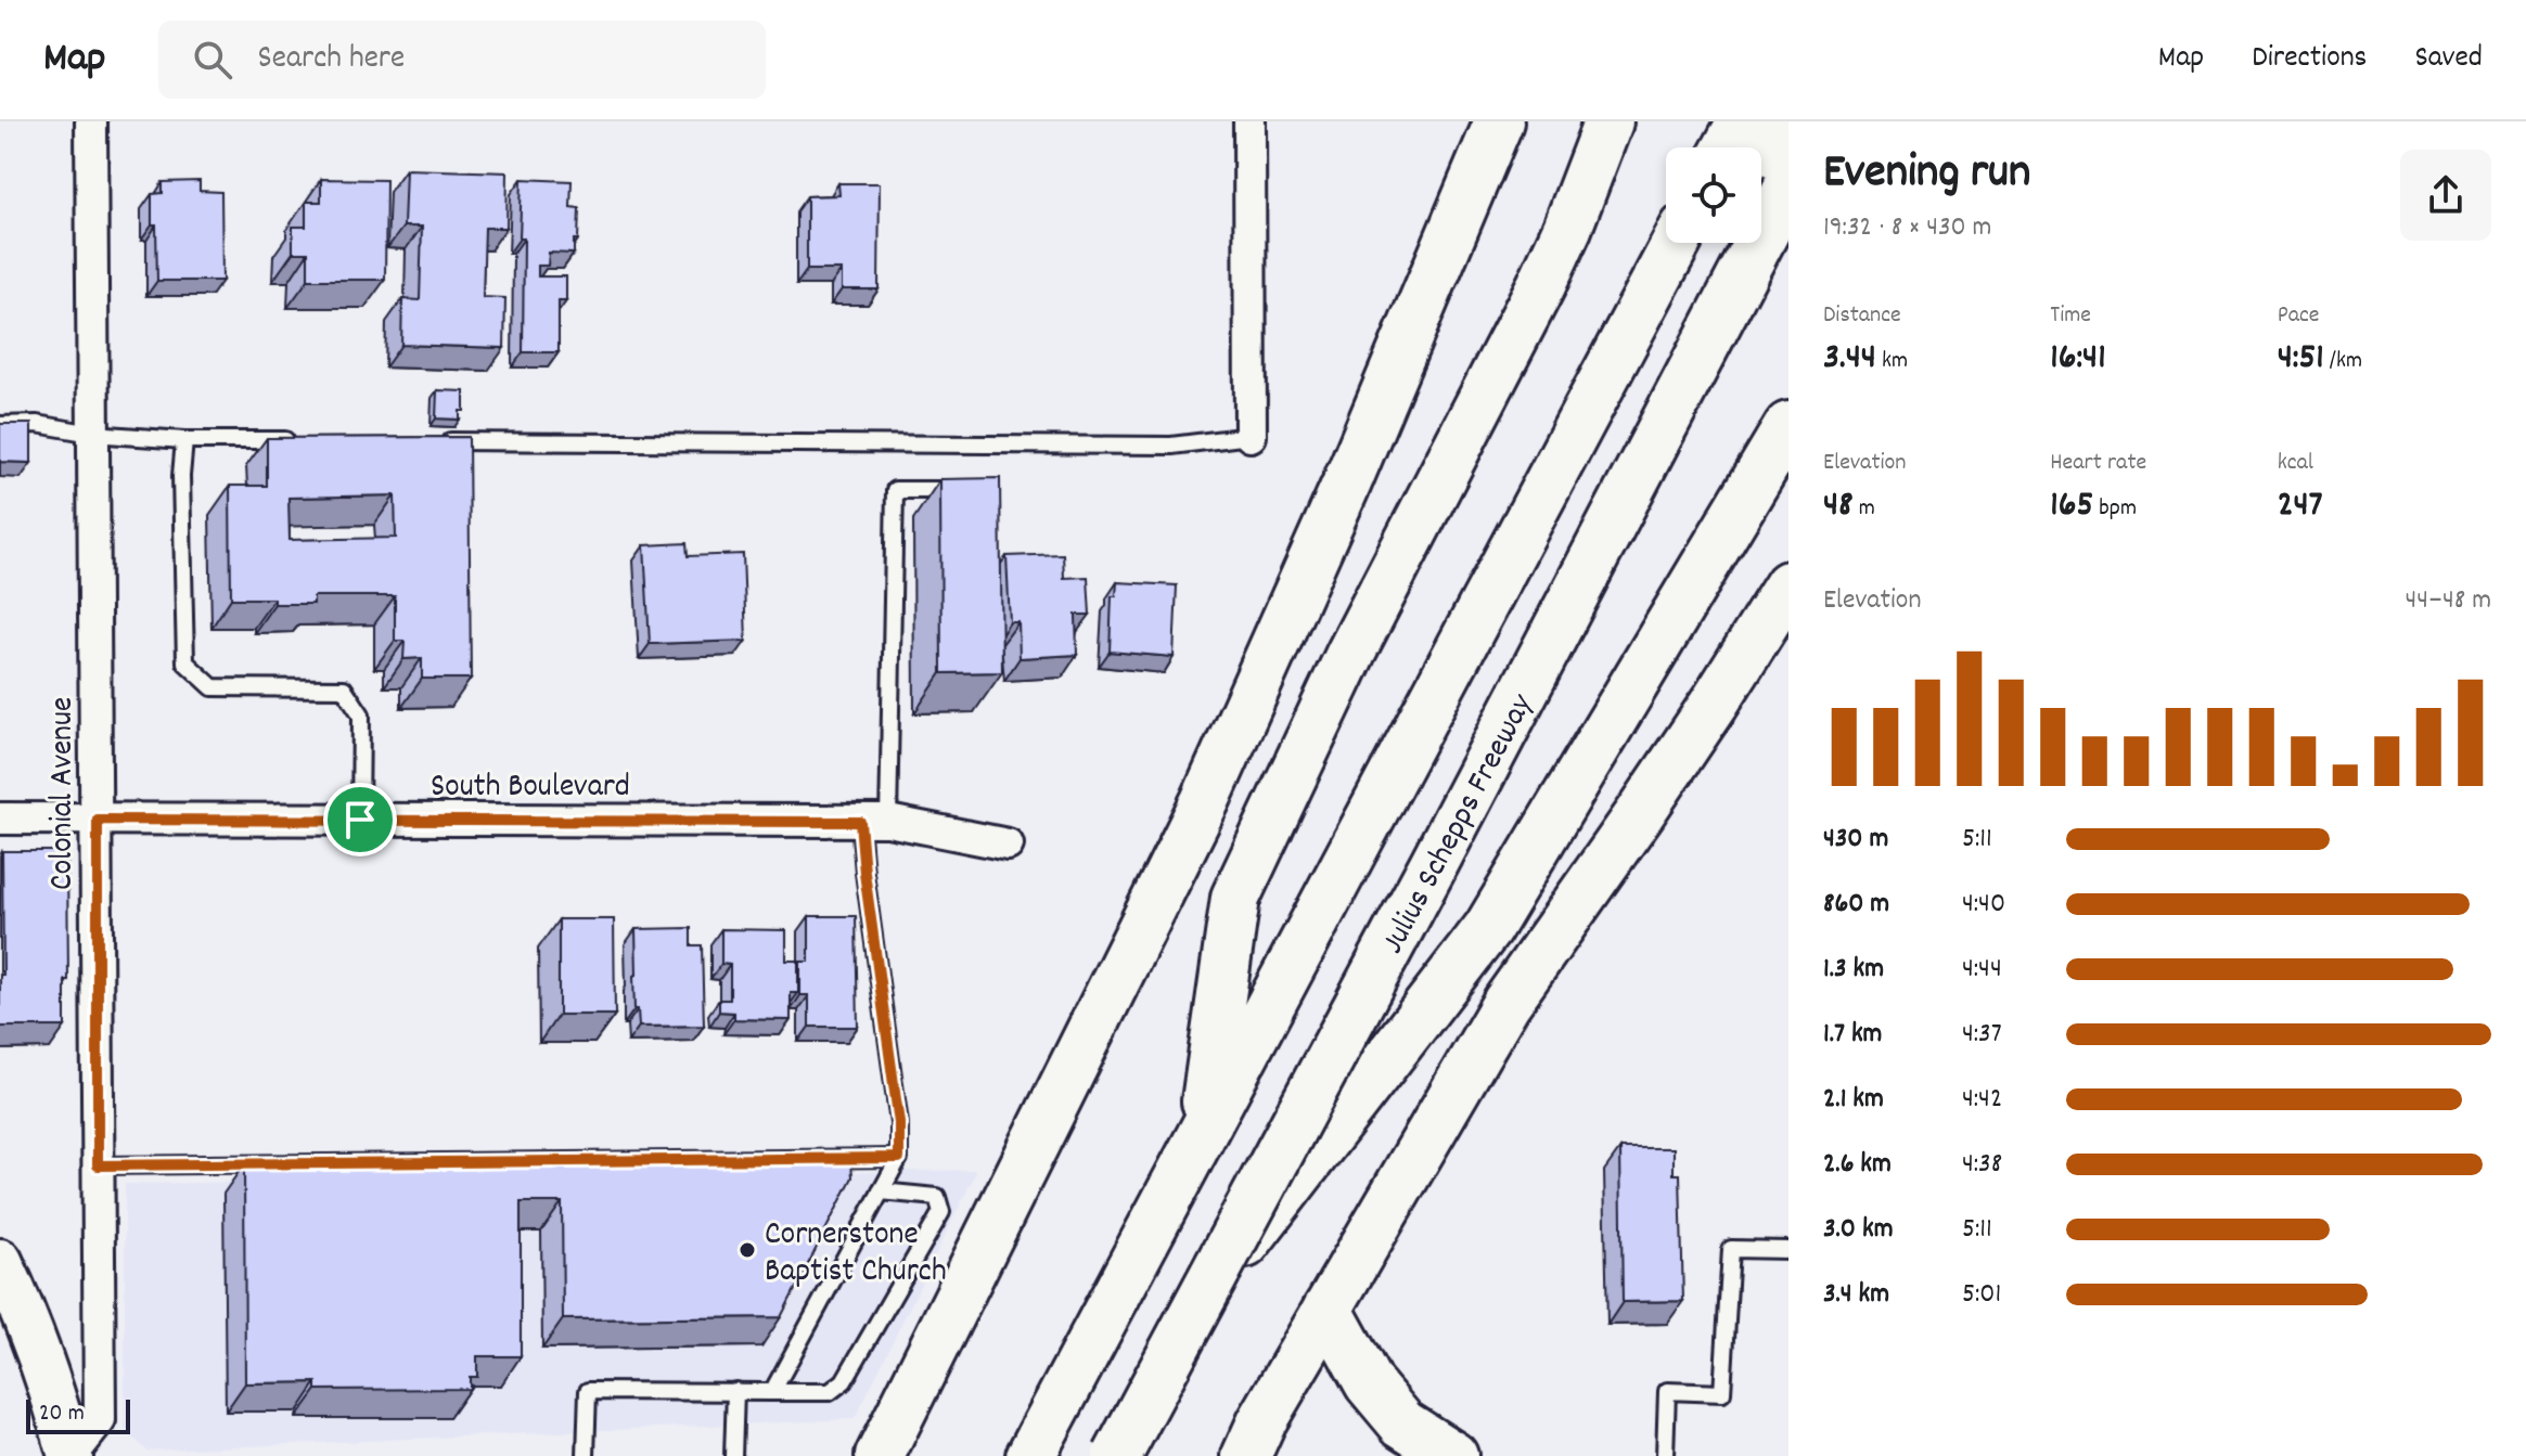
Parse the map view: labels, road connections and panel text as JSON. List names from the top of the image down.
{
  "streets": {
    "main road": ["Julius Schepps Freeway"],
    "street": ["South Boulevard", "Colonial Avenue"]
  },
  "crossings": [
    ["South Boulevard", "Colonial Avenue"]
  ],
  "places": ["Cornerstone Baptist Church"],
  "scale_bar": "20 m",
  "page": {
    "header": "Map",
    "search": "Search here",
    "nav": ["Map", "Directions", "Saved"],
    "heading": ["Evening run", "19:32 · 8 × 430 m"],
    "stats": [
      ["Distance", "3.44 km"],
      ["Time", "16:41"],
      ["Pace", "4:51 /km"],
      ["Elevation", "48 m"],
      ["Heart rate", "165 bpm"],
      ["kcal", "247"]
    ],
    "chart": ["Elevation", "44–48 m"],
    "list": [
      {
        "name": "430 m",
        "note": "5:11"
      },
      {
        "name": "860 m",
        "note": "4:40"
      },
      {
        "name": "1.3 km",
        "note": "4:44"
      },
      {
        "name": "1.7 km",
        "note": "4:37"
      },
      {
        "name": "2.1 km",
        "note": "4:42"
      },
      {
        "name": "2.6 km",
        "note": "4:38"
      },
      {
        "name": "3.0 km",
        "note": "5:11"
      },
      {
        "name": "3.4 km",
        "note": "5:01"
      }
    ],
    "scale": "20 m"
  }
}
